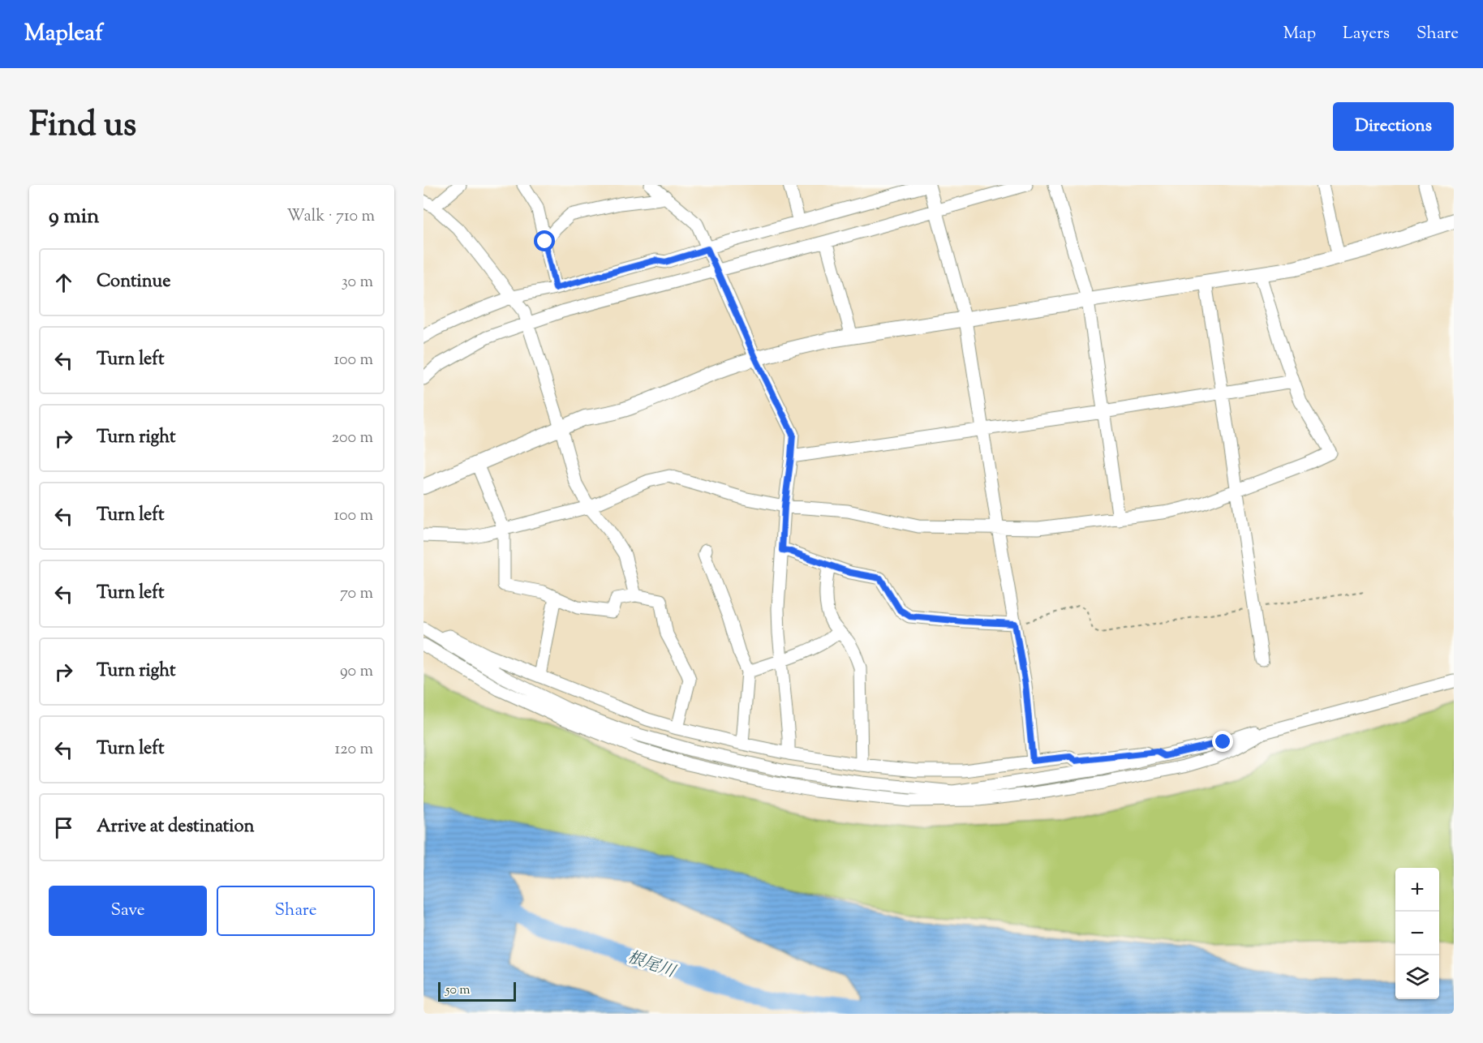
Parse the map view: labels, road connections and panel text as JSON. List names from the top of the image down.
{
  "water": ["根尾川"],
  "scale_bar": "50 m",
  "page": {
    "header": "Mapleaf",
    "nav": ["Map", "Layers", "Share"],
    "title": "Find us",
    "buttons": [
      "Directions",
      ["Save", "Share"]
    ],
    "heading": ["9 min", "Walk · 710 m"],
    "list": [
      ["Continue", "30 m"],
      ["Turn left", "100 m"],
      ["Turn right", "200 m"],
      ["Turn left", "100 m"],
      ["Turn left", "70 m"],
      ["Turn right", "90 m"],
      ["Turn left", "120 m"],
      "Arrive at destination"
    ],
    "map_buttons": ["+", "−"],
    "scale": "50 m"
  }
}
